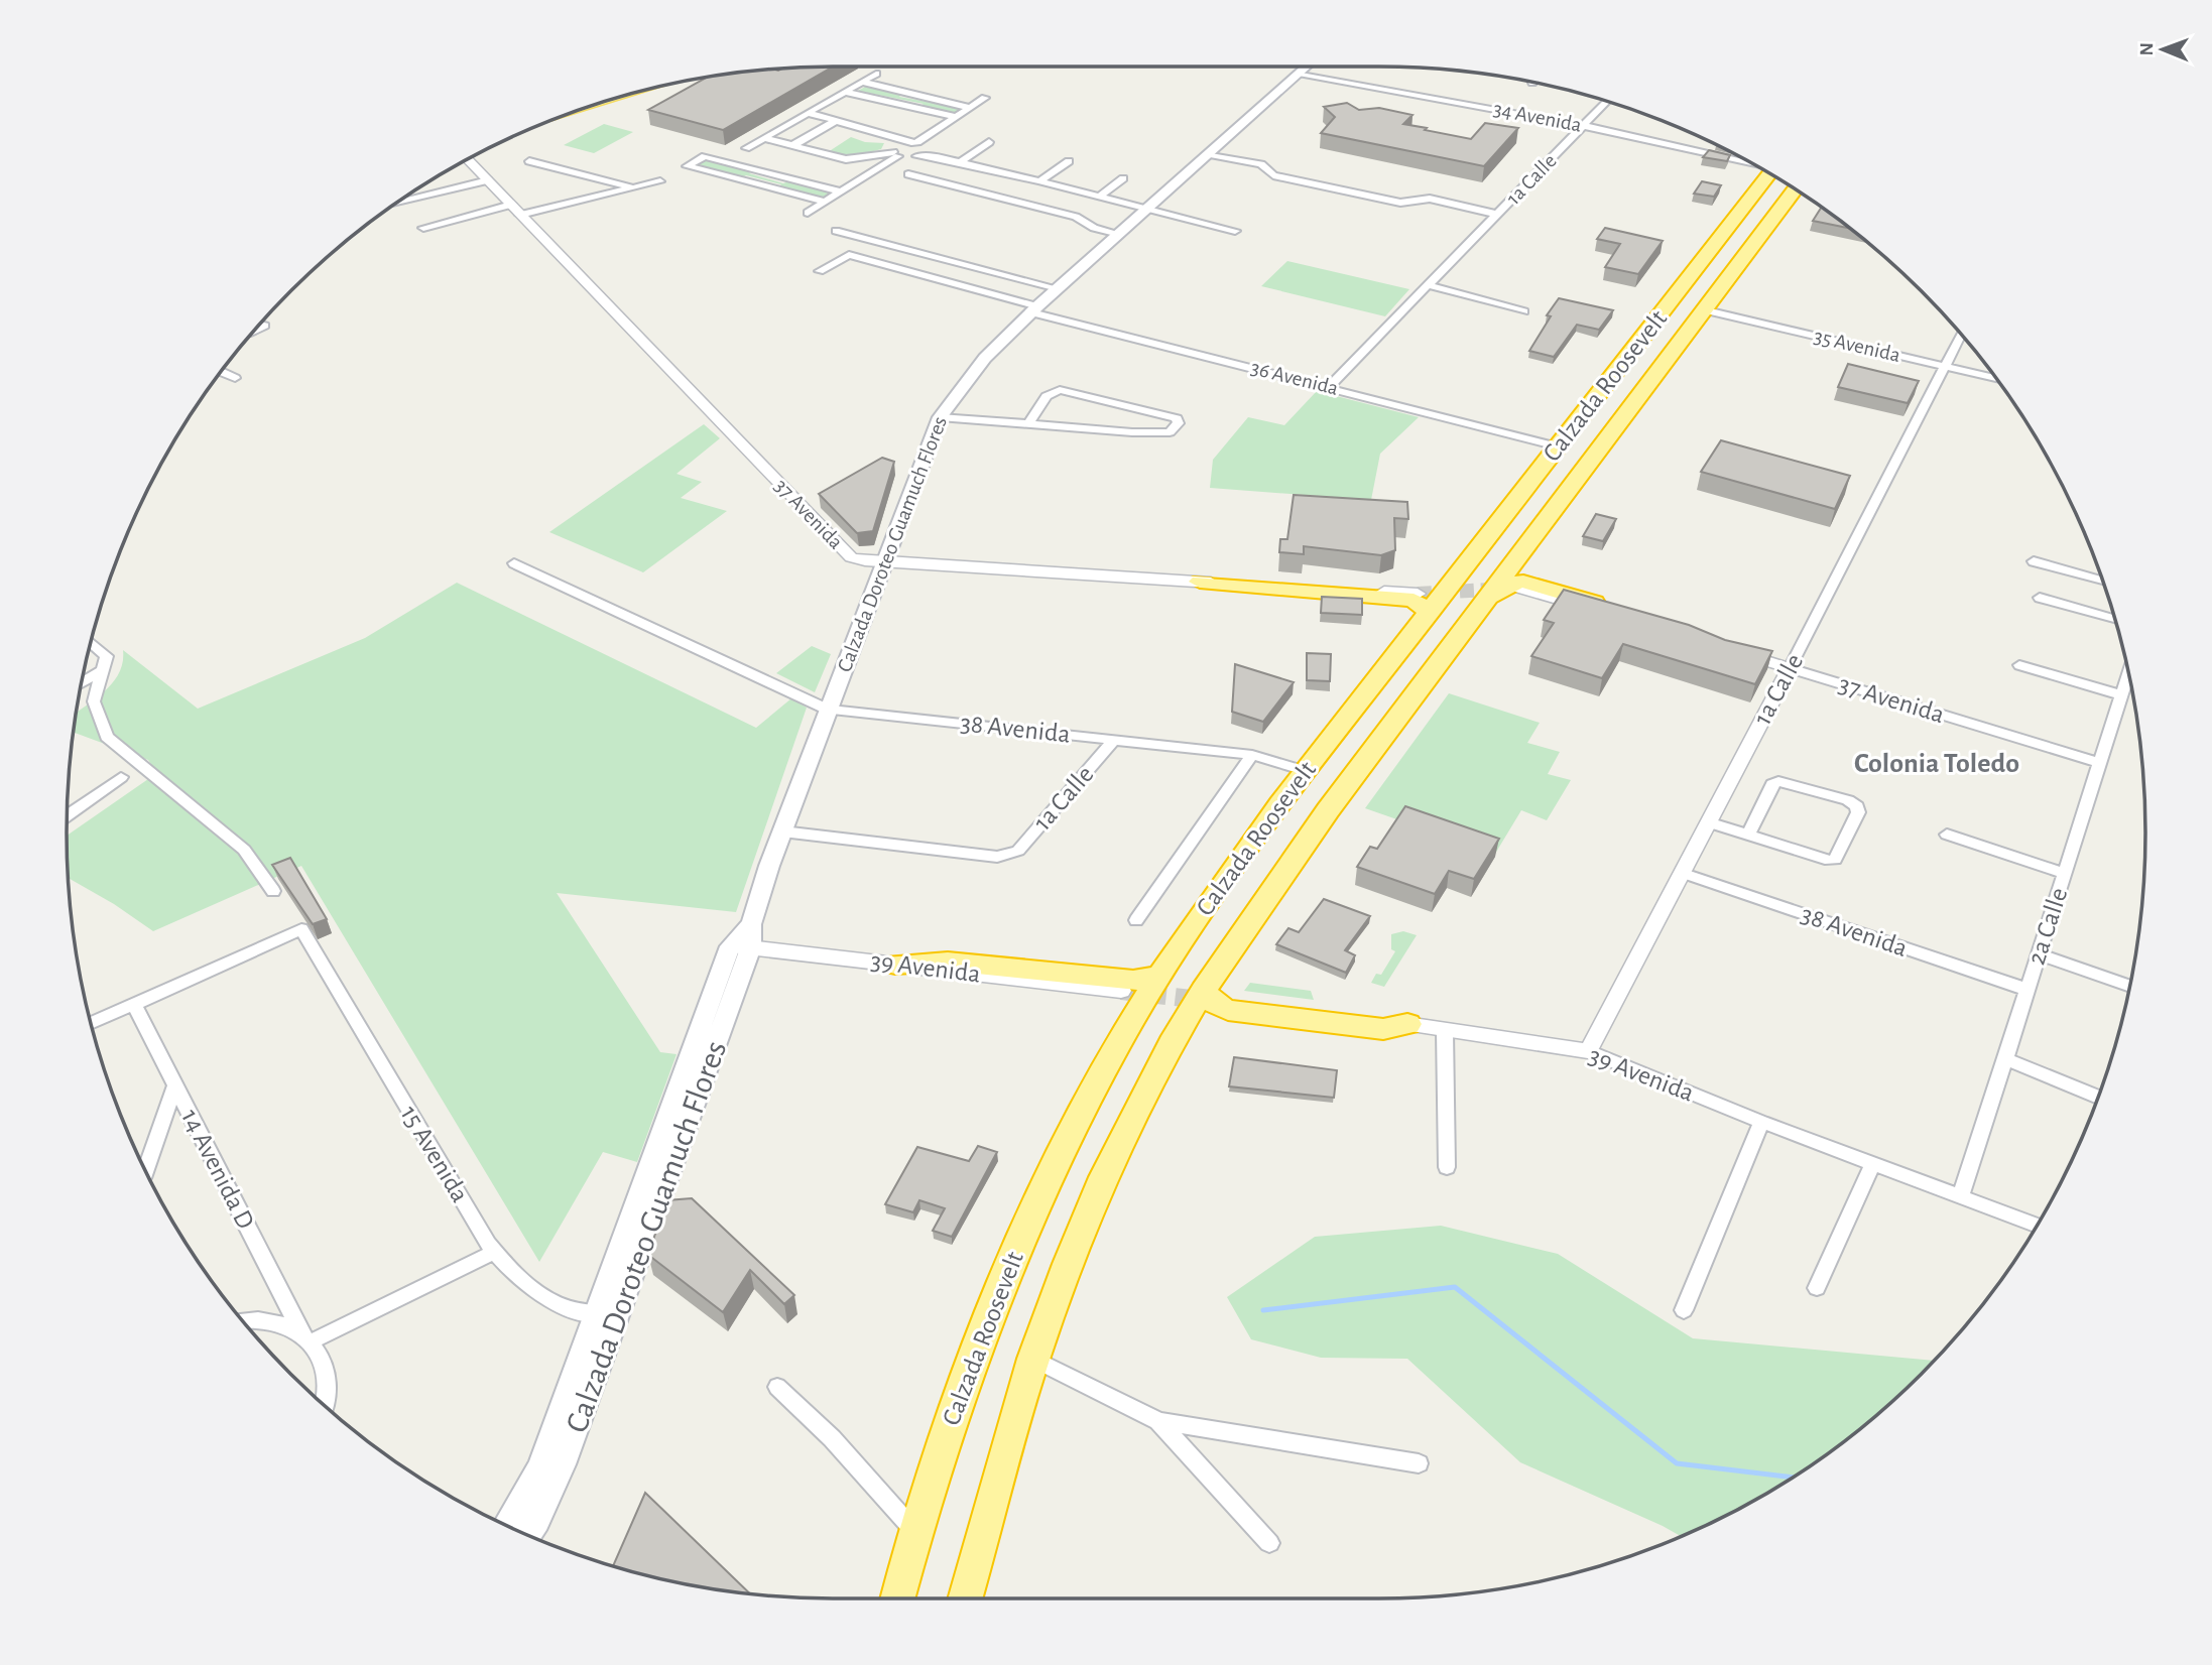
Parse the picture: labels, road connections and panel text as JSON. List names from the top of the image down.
{
  "streets": {
    "highway": ["Calzada Roosevelt"],
    "main road": ["Calzada Doroteo Guamuch Flores"],
    "street": [
      "34 Avenida",
      "1a Calle",
      "35 Avenida",
      "36 Avenida",
      "37 Avenida",
      "38 Avenida",
      "2a Calle",
      "39 Avenida",
      "15 Avenida",
      "14 Avenida D"
    ]
  },
  "crossings": [
    ["34 Avenida", "1a Calle"],
    ["34 Avenida", "Calzada Doroteo Guamuch Flores"],
    ["1a Calle", "35 Avenida"],
    ["1a Calle", "36 Avenida"],
    ["1a Calle", "37 Avenida"],
    ["1a Calle", "Calzada Doroteo Guamuch Flores"],
    ["1a Calle", "38 Avenida"],
    ["1a Calle", "39 Avenida"],
    ["35 Avenida", "Calzada Roosevelt"],
    ["36 Avenida", "Calzada Roosevelt"],
    ["36 Avenida", "Calzada Doroteo Guamuch Flores"],
    ["Calzada Roosevelt", "38 Avenida"],
    ["37 Avenida", "Calzada Doroteo Guamuch Flores"],
    ["37 Avenida", "2a Calle"],
    ["Calzada Doroteo Guamuch Flores", "38 Avenida"],
    ["Calzada Doroteo Guamuch Flores", "39 Avenida"],
    ["Calzada Doroteo Guamuch Flores", "15 Avenida"],
    ["38 Avenida", "2a Calle"],
    ["2a Calle", "39 Avenida"],
    ["15 Avenida", "14 Avenida D"]
  ],
  "districts": ["Colonia Toledo"],
  "north": "left"
}
